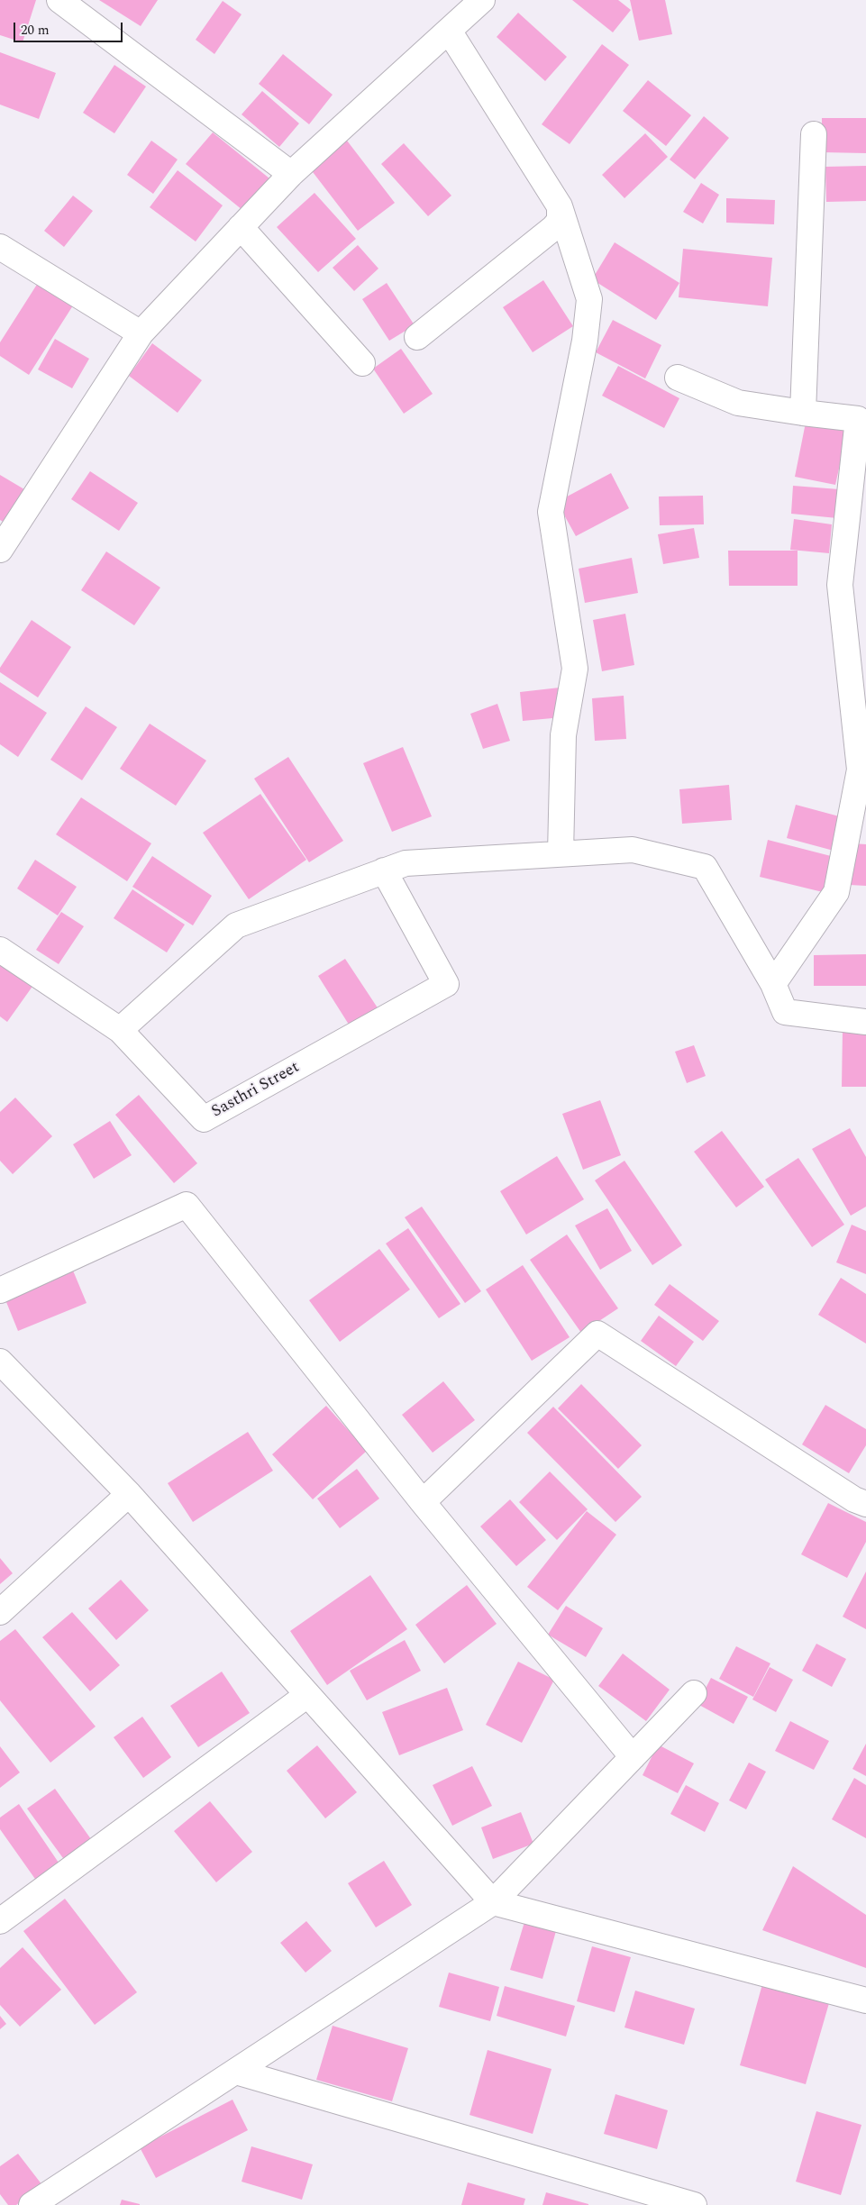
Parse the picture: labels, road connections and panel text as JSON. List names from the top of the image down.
{
  "streets": {
    "street": ["Sasthri Street"]
  },
  "scale_bar": "20 m"
}
